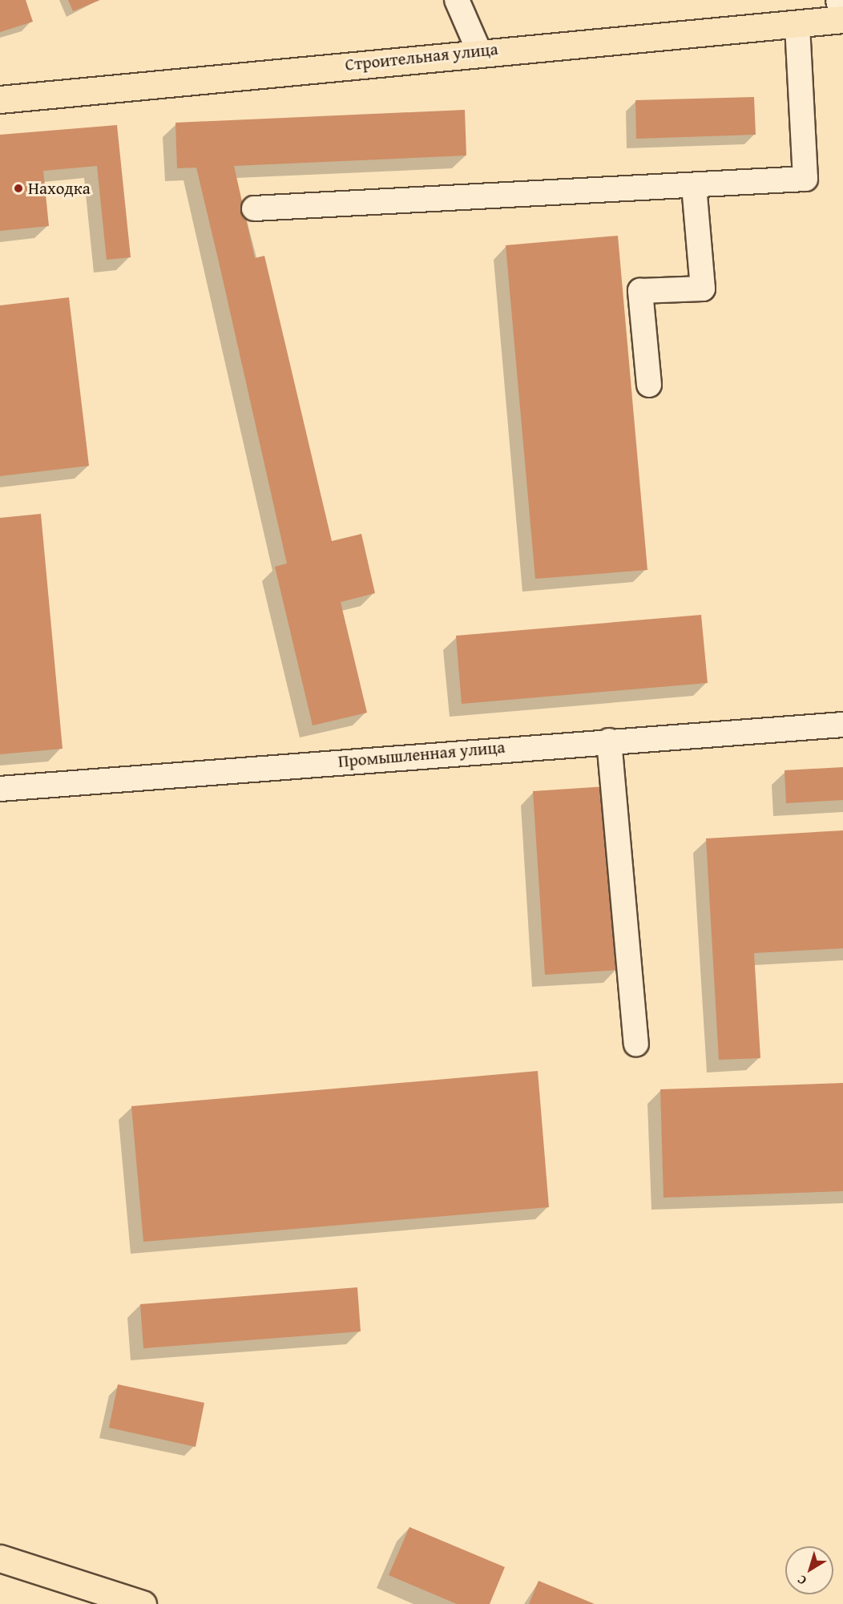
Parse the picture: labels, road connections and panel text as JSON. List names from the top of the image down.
{
  "streets": {
    "main road": ["Строительная улица"],
    "street": ["Промышленная улица"]
  },
  "places": ["Находка"],
  "north": "bottom left"
}
